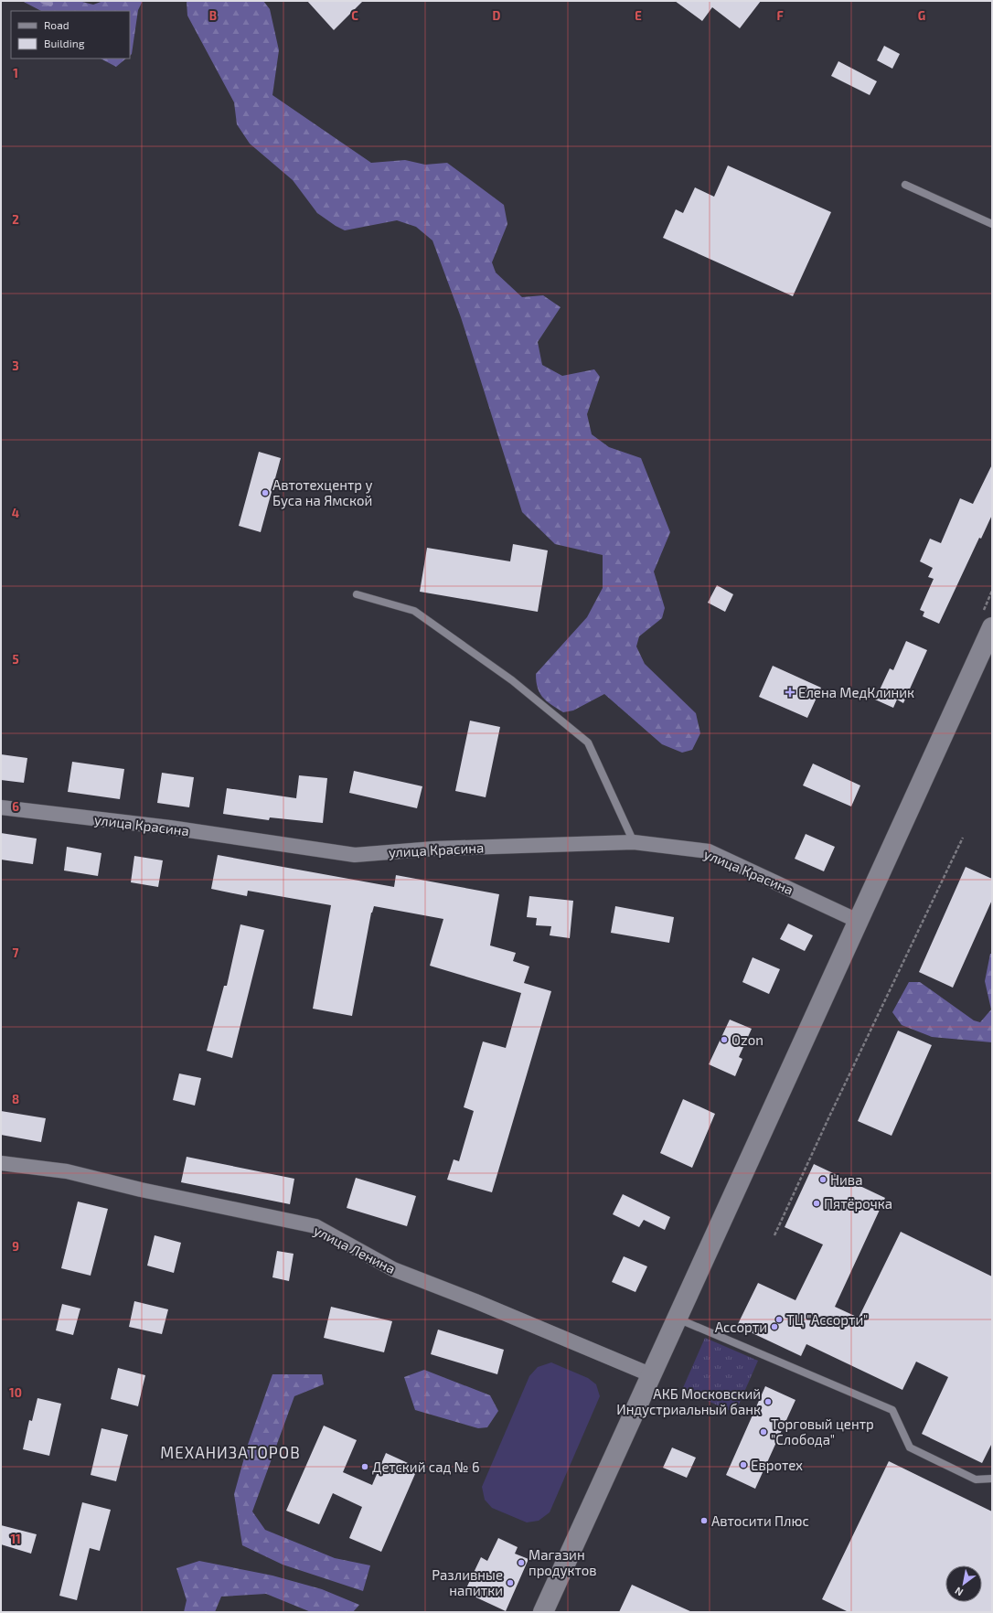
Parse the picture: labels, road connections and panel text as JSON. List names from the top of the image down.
{
  "streets": {
    "street": ["улица Красина", "улица Ленина"]
  },
  "districts": ["МЕХАНИЗАТОРОВ"],
  "places": {
    "other": [
      "Автотехцентр у Буса на Ямской",
      "Ozon",
      "Нива",
      "Пятёрочка",
      "ТЦ \"Ассорти\"",
      "Ассорти",
      "АКБ Московский Индустриальный банк",
      "Торговый центр \"Слобода\"",
      "Евротех",
      "Детский сад № 6",
      "Автосити Плюс",
      "Магазин продуктов",
      "Разливные напитки"
    ],
    "health": ["Елена МедКлиник"]
  },
  "legend": ["Road", "Building"],
  "north": "bottom left",
  "grid": {
    "columns": [
      "B",
      "C",
      "D",
      "E",
      "F",
      "G"
    ],
    "rows": [
      "1",
      "2",
      "3",
      "4",
      "5",
      "6",
      "7",
      "8",
      "9",
      "10",
      "11"
    ]
  }
}
